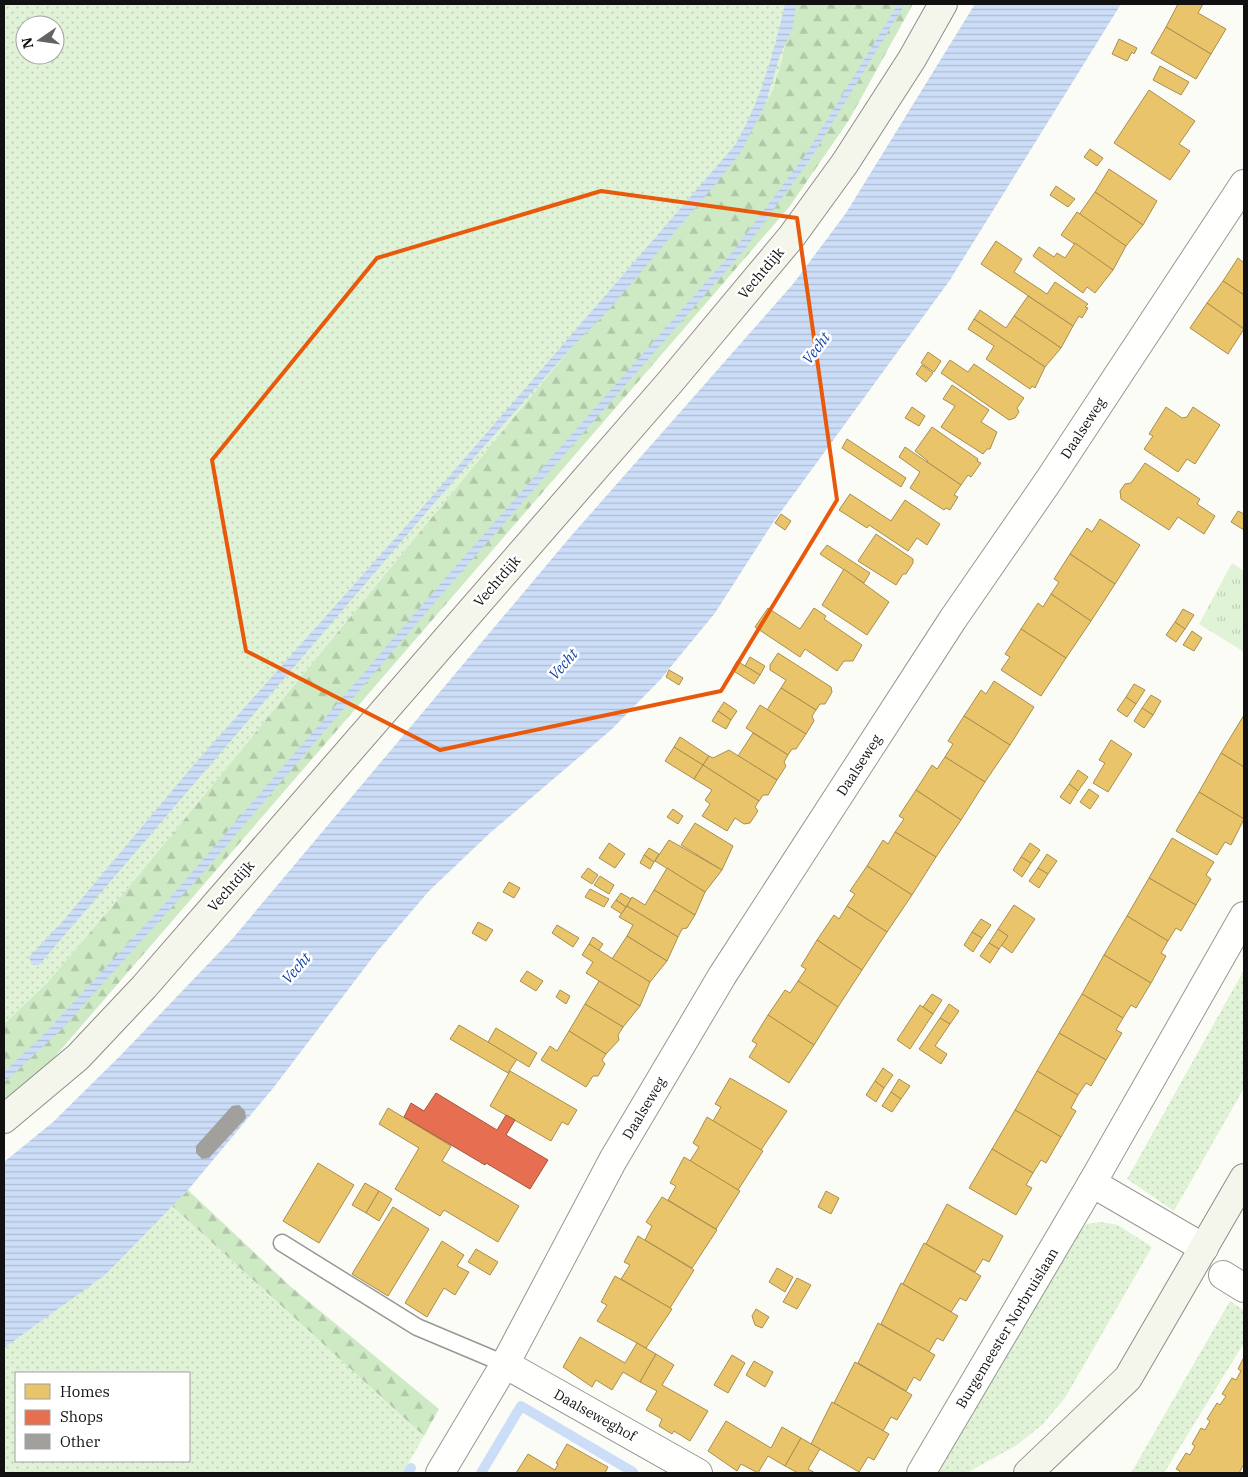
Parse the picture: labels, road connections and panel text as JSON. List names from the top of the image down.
{
  "streets": {
    "street": [
      "Vechtdijk",
      "Daalseweg",
      "Burgemeester Norbruislaan",
      "Daalseweghof"
    ]
  },
  "crossings": [
    ["Daalseweg", "Daalseweghof"]
  ],
  "water": ["Vecht"],
  "legend": ["Homes", "Shops", "Other"],
  "north": "left"
}
